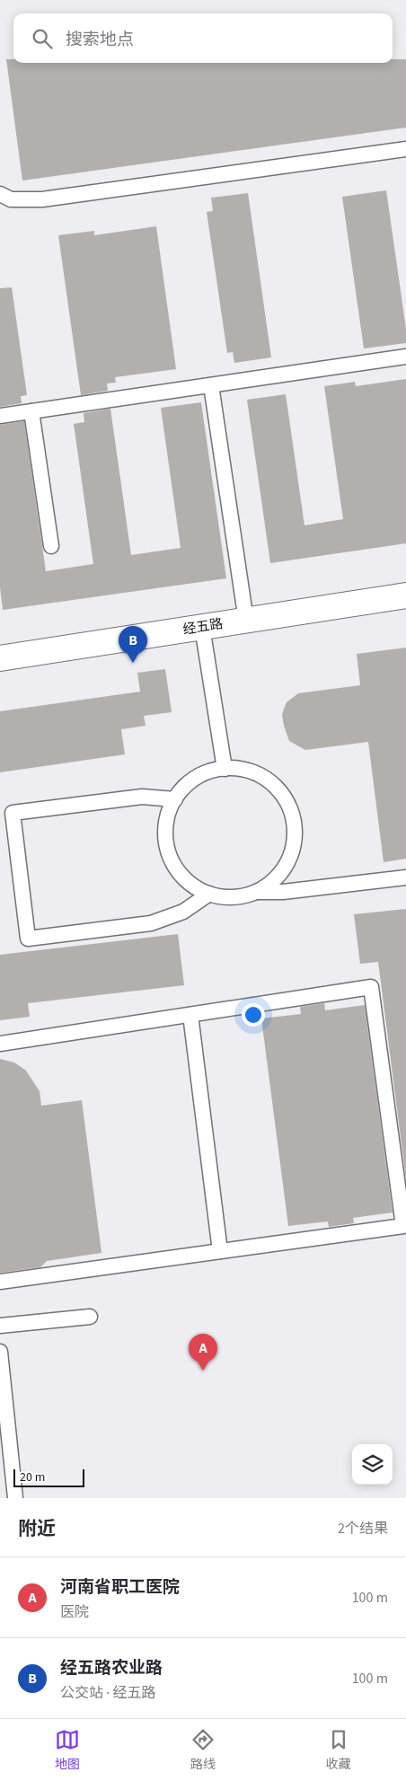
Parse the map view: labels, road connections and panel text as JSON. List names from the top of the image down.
{
  "streets": {
    "street": ["经五路"]
  },
  "scale_bar": "20 m",
  "page": {
    "search": "搜索地点",
    "pins": ["B", "A"],
    "scale": "20 m",
    "heading": ["附近", "2个结果"],
    "list": [
      {
        "mark": "A",
        "name": "河南省职工医院",
        "note": "医院",
        "value": "100 m"
      },
      {
        "mark": "B",
        "name": "经五路农业路",
        "note": "公交站 · 经五路",
        "value": "100 m"
      }
    ],
    "nav": ["地图", "路线", "收藏"]
  }
}
